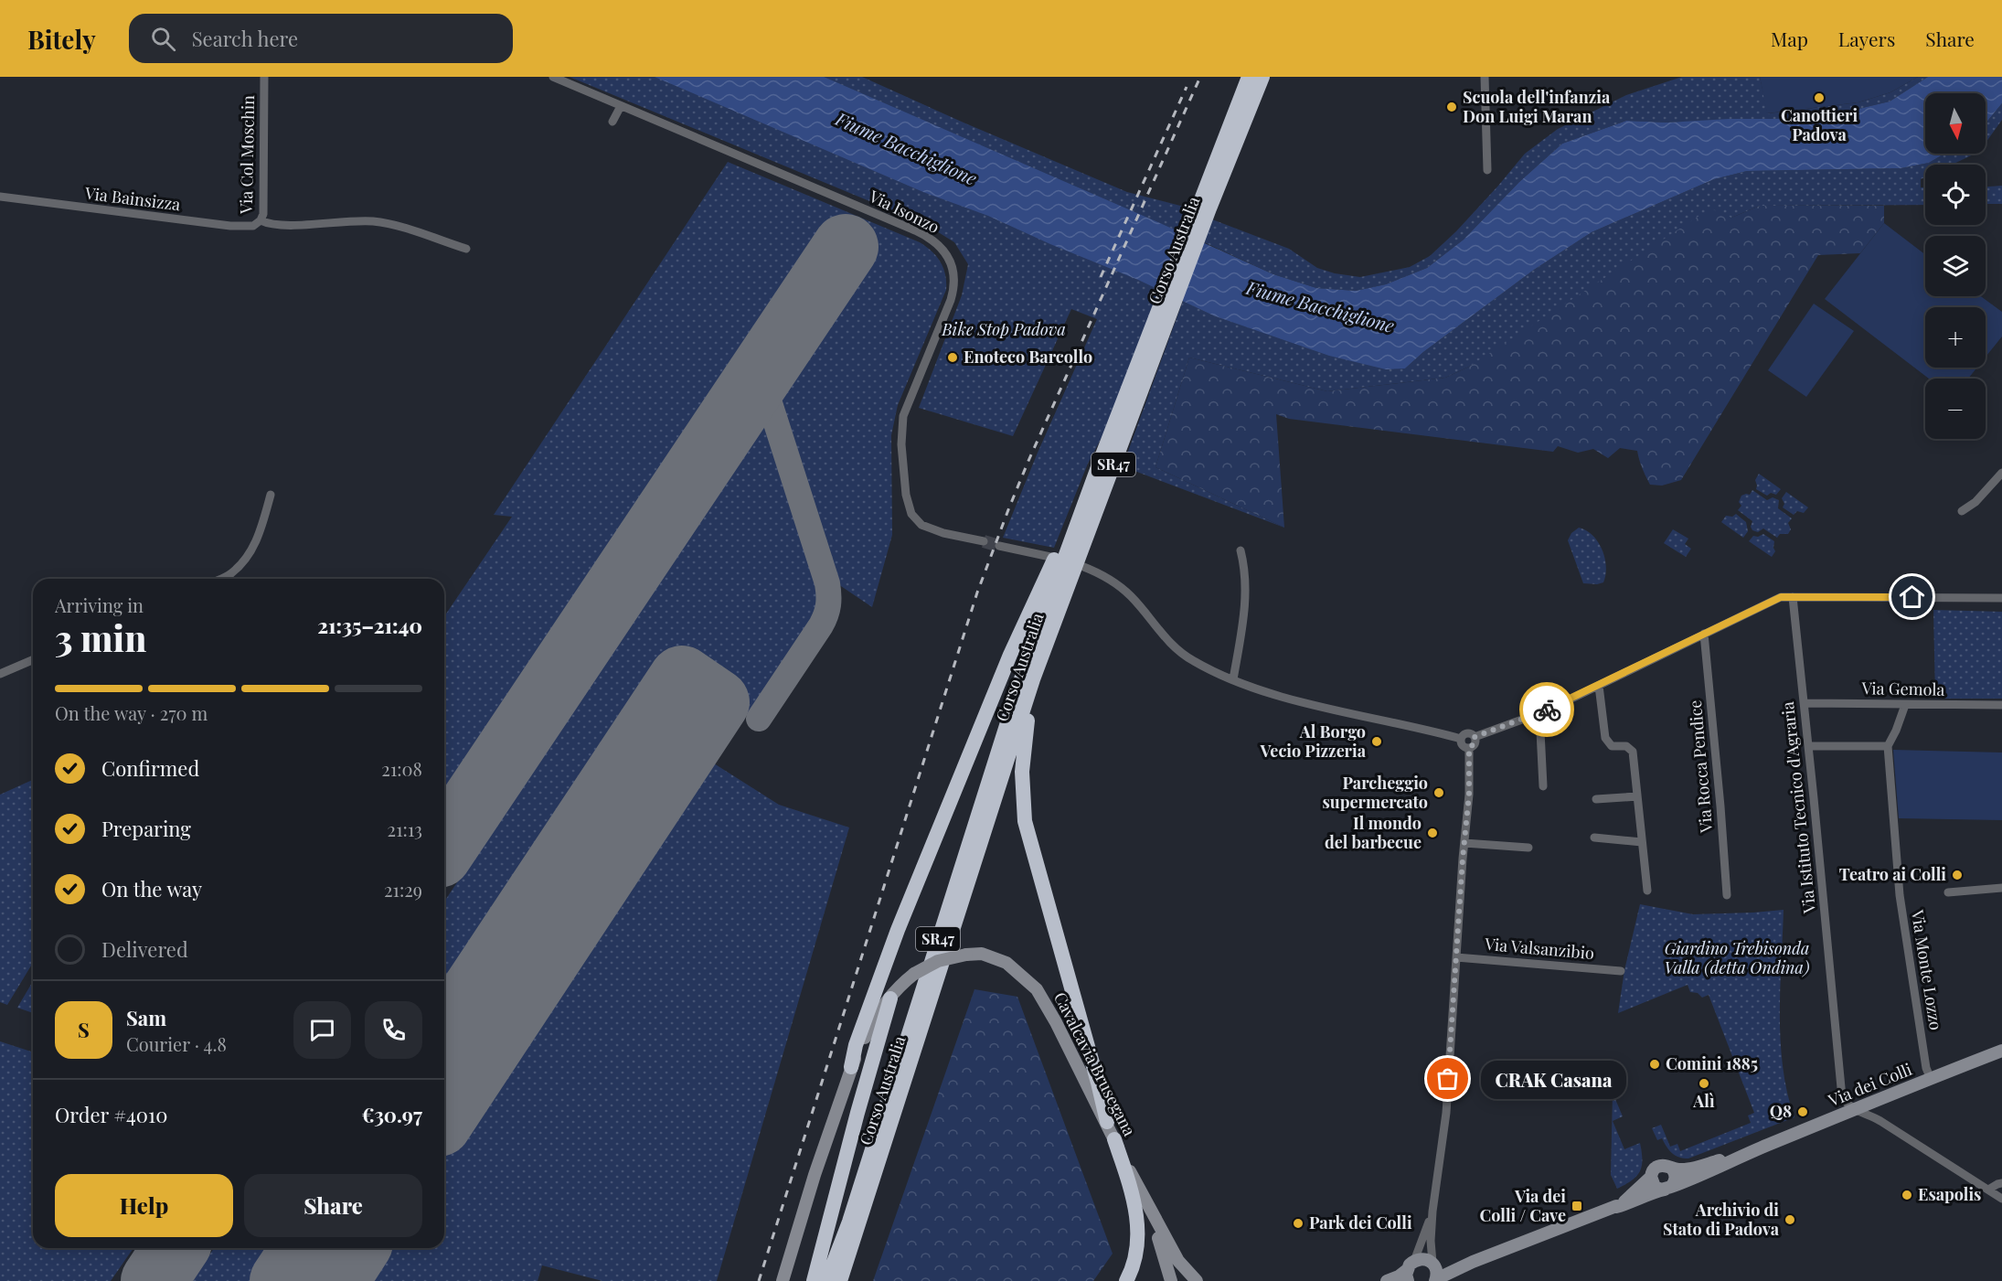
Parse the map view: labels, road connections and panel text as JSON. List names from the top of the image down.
{
  "streets": {
    "highway": ["Corso Australia", "SR47"],
    "main road": ["Cavalcavia Brusegana", "Via dei Colli"],
    "street": [
      "Via Col Moschin",
      "Via Bainsizza",
      "Via Isonzo",
      "Via Gemola",
      "Via Rocca Pendice",
      "Via Istituto Tecnico d'Agraria",
      "Via Valsanzibio",
      "Via Monte Lozzo"
    ]
  },
  "crossings": [
    ["Via Col Moschin", "Via Bainsizza"],
    ["Via Gemola", "Via Istituto Tecnico d'Agraria"],
    ["Via Gemola", "Via Monte Lozzo"],
    ["Via Istituto Tecnico d'Agraria", "Via dei Colli"],
    ["Via Monte Lozzo", "Via dei Colli"]
  ],
  "water": ["Fiume Bacchiglione"],
  "parks": ["Bike Stop Padova", "Giardino Trebisonda Valla (detta Ondina)"],
  "places": {
    "other": [
      "Canottieri Padova",
      "Scuola dell'infanzia Don Luigi Maran",
      "Enoteco Barcollo",
      "Al Borgo Vecio Pizzeria",
      "Parcheggio supermercato",
      "Il mondo del barbecue",
      "Teatro ai Colli",
      "Comini 1885",
      "CRAK Casana",
      "Alì",
      "Q8",
      "Esapolis",
      "Archivio di Stato di Padova",
      "Park dei Colli"
    ],
    "transit": ["Via dei Colli / Cave"]
  },
  "north": "bottom",
  "page": {
    "header": "Bitely",
    "search": "Search here",
    "nav": ["Map", "Layers", "Share"],
    "map_buttons": ["+", "−"],
    "heading": ["3 min", "Arriving in", "21:35–21:40"],
    "panel": [
      "Sam",
      "Courier · 4.8",
      "Order #4010",
      "€30.97"
    ],
    "bar": "On the way · 270 m",
    "list": [
      ["Confirmed", "21:08"],
      ["Preparing", "21:13"],
      ["On the way", "21:29"],
      "Delivered"
    ],
    "round": "S",
    "bubble": "CRAK Casana",
    "buttons": ["Help", "Share"]
  }
}
